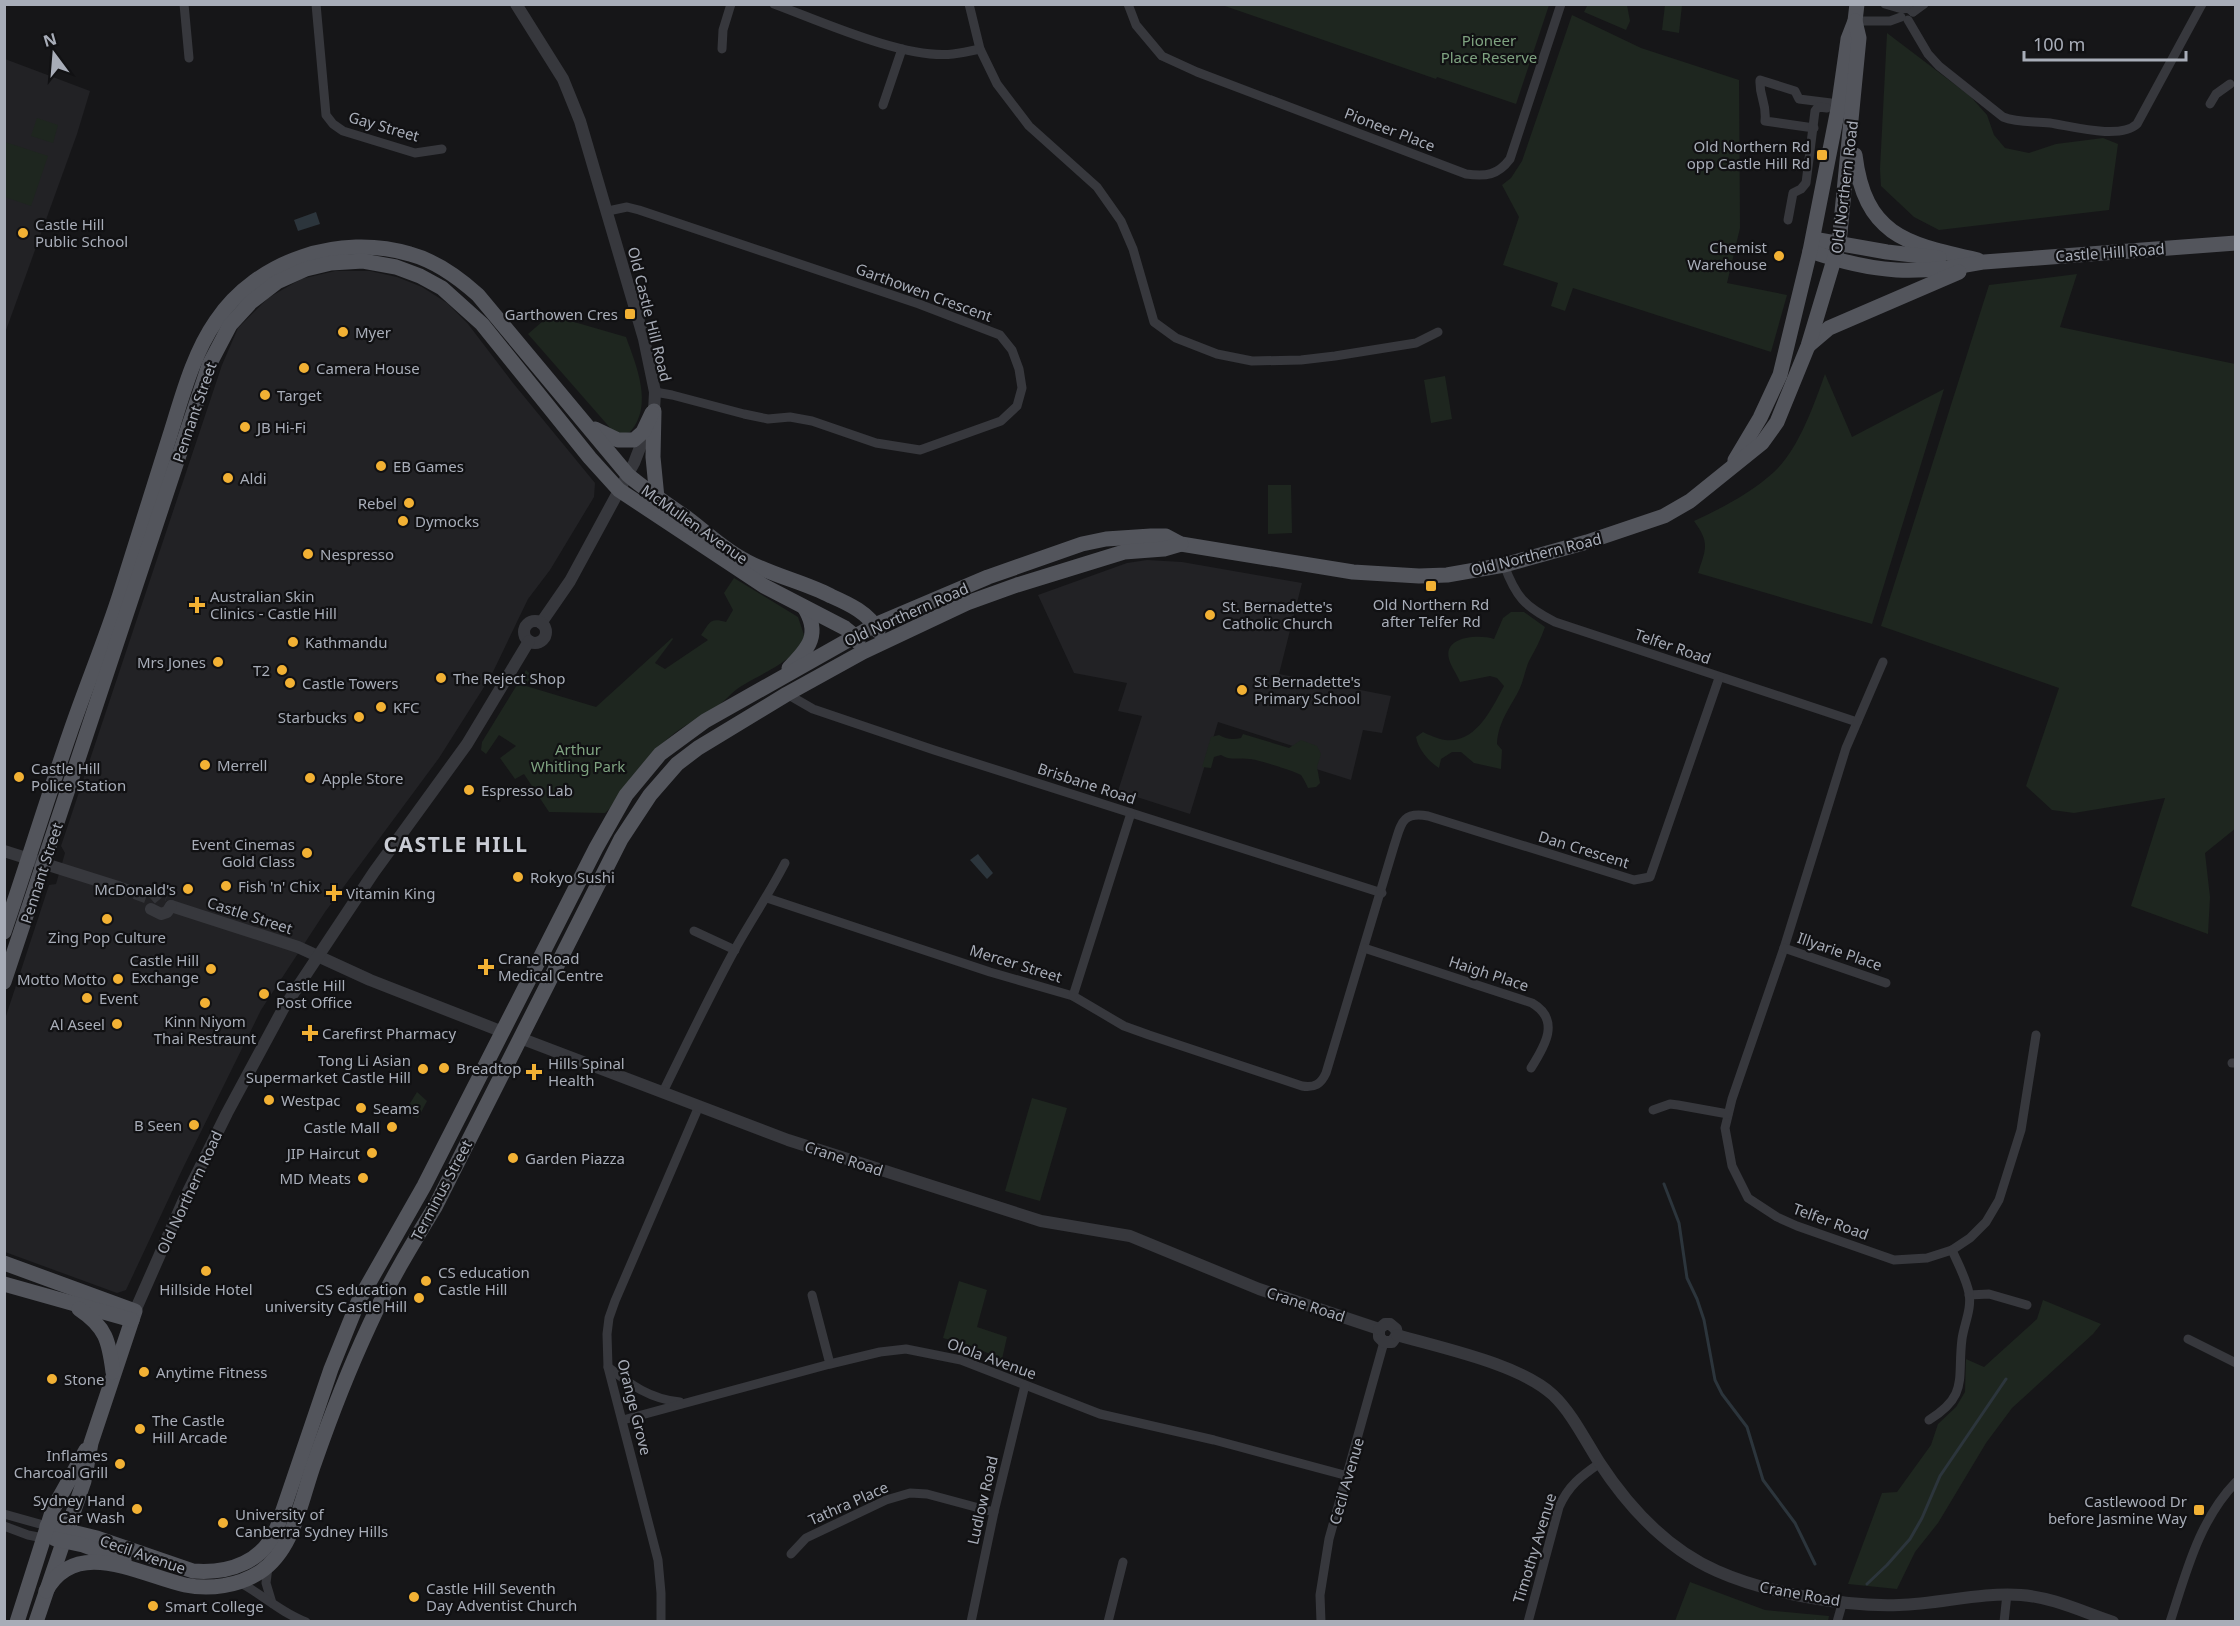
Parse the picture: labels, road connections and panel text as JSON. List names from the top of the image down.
{
  "streets": {
    "main road": [
      "Old Northern Road",
      "Castle Hill Road",
      "Pennant Street",
      "McMullen Avenue",
      "Crane Road",
      "Terminus Street",
      "Cecil Avenue"
    ],
    "street": [
      "Gay Street",
      "Pioneer Place",
      "Garthowen Crescent",
      "Old Castle Hill Road",
      "Telfer Road",
      "Brisbane Road",
      "Dan Crescent",
      "Castle Street",
      "Illyarie Place",
      "Mercer Street",
      "Haigh Place",
      "Olola Avenue",
      "Orange Grove",
      "Ludlow Road",
      "Tathra Place",
      "Timothy Avenue"
    ]
  },
  "crossings": [
    ["Old Northern Road", "Castle Hill Road"],
    ["Old Northern Road", "Old Castle Hill Road"],
    ["Old Northern Road", "McMullen Avenue"],
    ["Old Northern Road", "Telfer Road"],
    ["Old Northern Road", "Brisbane Road"],
    ["Old Northern Road", "Castle Street"],
    ["Old Northern Road", "Crane Road"],
    ["Old Northern Road", "Terminus Street"],
    ["Old Northern Road", "Cecil Avenue"],
    ["Garthowen Crescent", "Old Castle Hill Road"],
    ["Old Castle Hill Road", "Pennant Street"],
    ["Old Castle Hill Road", "McMullen Avenue"],
    ["Old Castle Hill Road", "Castle Street"],
    ["Old Castle Hill Road", "Crane Road"],
    ["Pennant Street", "McMullen Avenue"],
    ["Telfer Road", "Dan Crescent"],
    ["Telfer Road", "Illyarie Place"],
    ["Brisbane Road", "Dan Crescent"],
    ["Brisbane Road", "Mercer Street"],
    ["Castle Street", "Crane Road"],
    ["Crane Road", "Terminus Street"],
    ["Crane Road", "Orange Grove"],
    ["Crane Road", "Cecil Avenue"],
    ["Crane Road", "Timothy Avenue"],
    ["Terminus Street", "Cecil Avenue"],
    ["Olola Avenue", "Orange Grove"],
    ["Olola Avenue", "Cecil Avenue"],
    ["Olola Avenue", "Ludlow Road"],
    ["Ludlow Road", "Tathra Place"]
  ],
  "districts": ["CASTLE HILL"],
  "parks": ["Pioneer Place Reserve", "Arthur Whitling Park"],
  "places": {
    "transit": [
      "Old Northern Rd opp Castle Hill Rd",
      "Garthowen Cres",
      "Old Northern Rd after Telfer Rd",
      "Castlewood Dr before Jasmine Way"
    ],
    "other": [
      "Castle Hill Public School",
      "Chemist Warehouse",
      "Myer",
      "Camera House",
      "Target",
      "JB Hi-Fi",
      "EB Games",
      "Aldi",
      "Rebel",
      "Dymocks",
      "Nespresso",
      "St. Bernadette's Catholic Church",
      "Kathmandu",
      "Mrs Jones",
      "T2",
      "The Reject Shop",
      "Castle Towers",
      "St Bernadette's Primary School",
      "KFC",
      "Starbucks",
      "Merrell",
      "Castle Hill Police Station",
      "Apple Store",
      "Espresso Lab",
      "Event Cinemas Gold Class",
      "Rokyo Sushi",
      "Fish 'n' Chix",
      "McDonald's",
      "Zing Pop Culture",
      "Castle Hill Exchange",
      "Motto Motto",
      "Castle Hill Post Office",
      "Event",
      "Kinn Niyom Thai Restraunt",
      "Al Aseel",
      "Breadtop",
      "Tong Li Asian Supermarket Castle Hill",
      "Westpac",
      "Seams",
      "B Seen",
      "Castle Mall",
      "JIP Haircut",
      "Garden Piazza",
      "MD Meats",
      "Hillside Hotel",
      "CS education Castle Hill",
      "CS education university Castle Hill",
      "Anytime Fitness",
      "Stone",
      "The Castle Hill Arcade",
      "Inflames Charcoal Grill",
      "Sydney Hand Car Wash",
      "University of Canberra Sydney Hills",
      "Castle Hill Seventh Day Adventist Church",
      "Smart College"
    ],
    "health": [
      "Australian Skin Clinics - Castle Hill",
      "Vitamin King",
      "Crane Road Medical Centre",
      "Carefirst Pharmacy",
      "Hills Spinal Health"
    ]
  },
  "scale_bar": "100 m",
  "north": "top"
}
